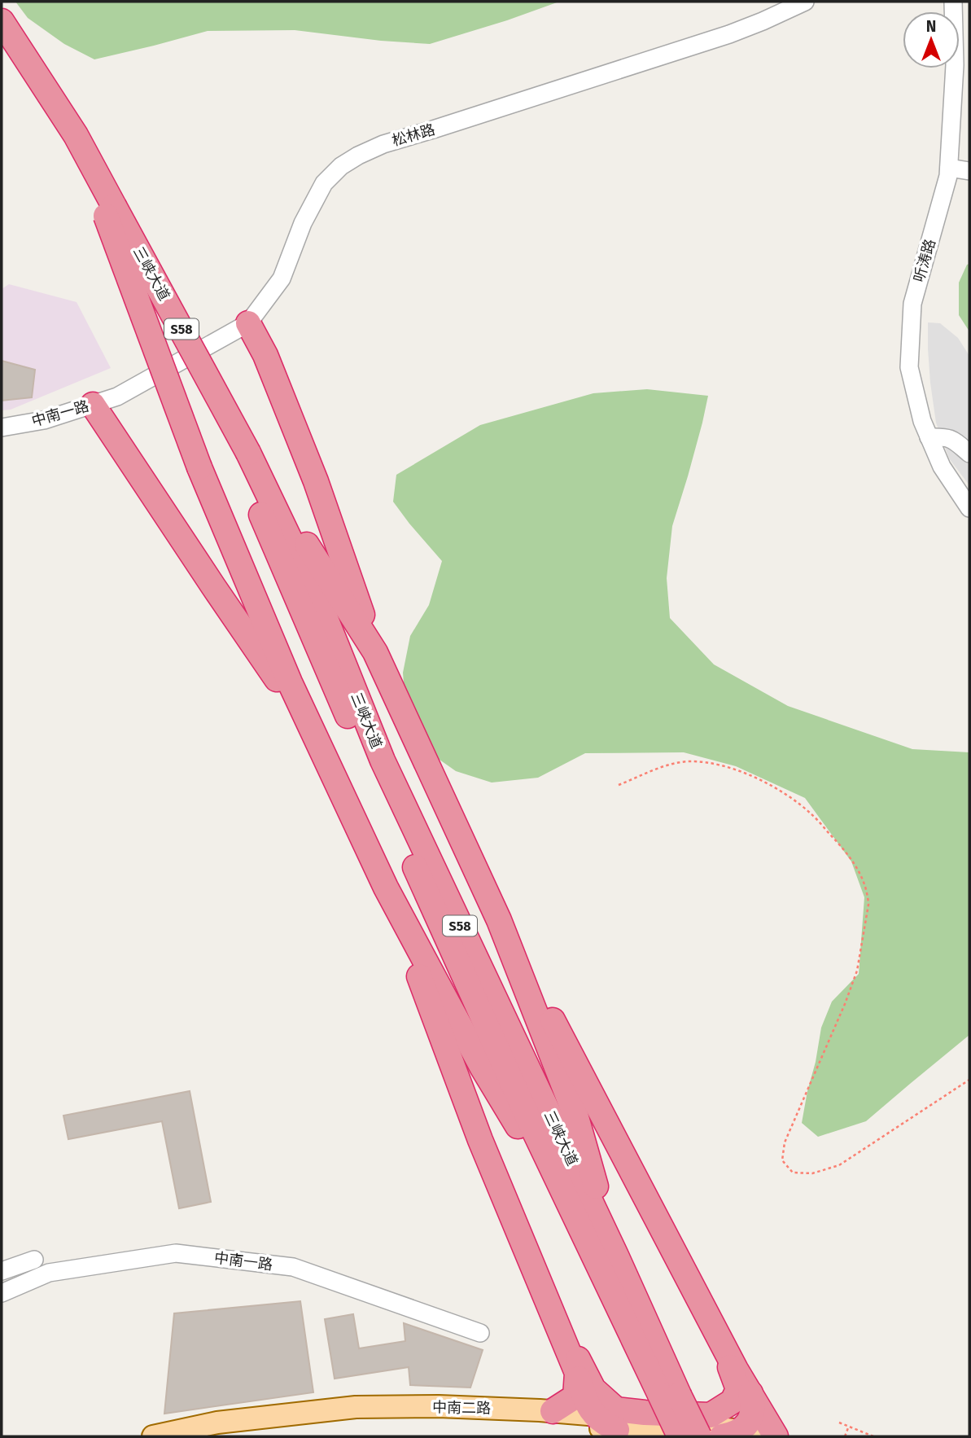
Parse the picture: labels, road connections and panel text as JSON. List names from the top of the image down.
{
  "streets": {
    "highway": ["三峡大道", "S58"],
    "main road": ["中南二路"],
    "street": ["松林路", "听涛路", "中南一路"]
  },
  "crossings": [
    ["松林路", "中南一路"],
    ["三峡大道", "中南二路"]
  ],
  "north": "top"
}
